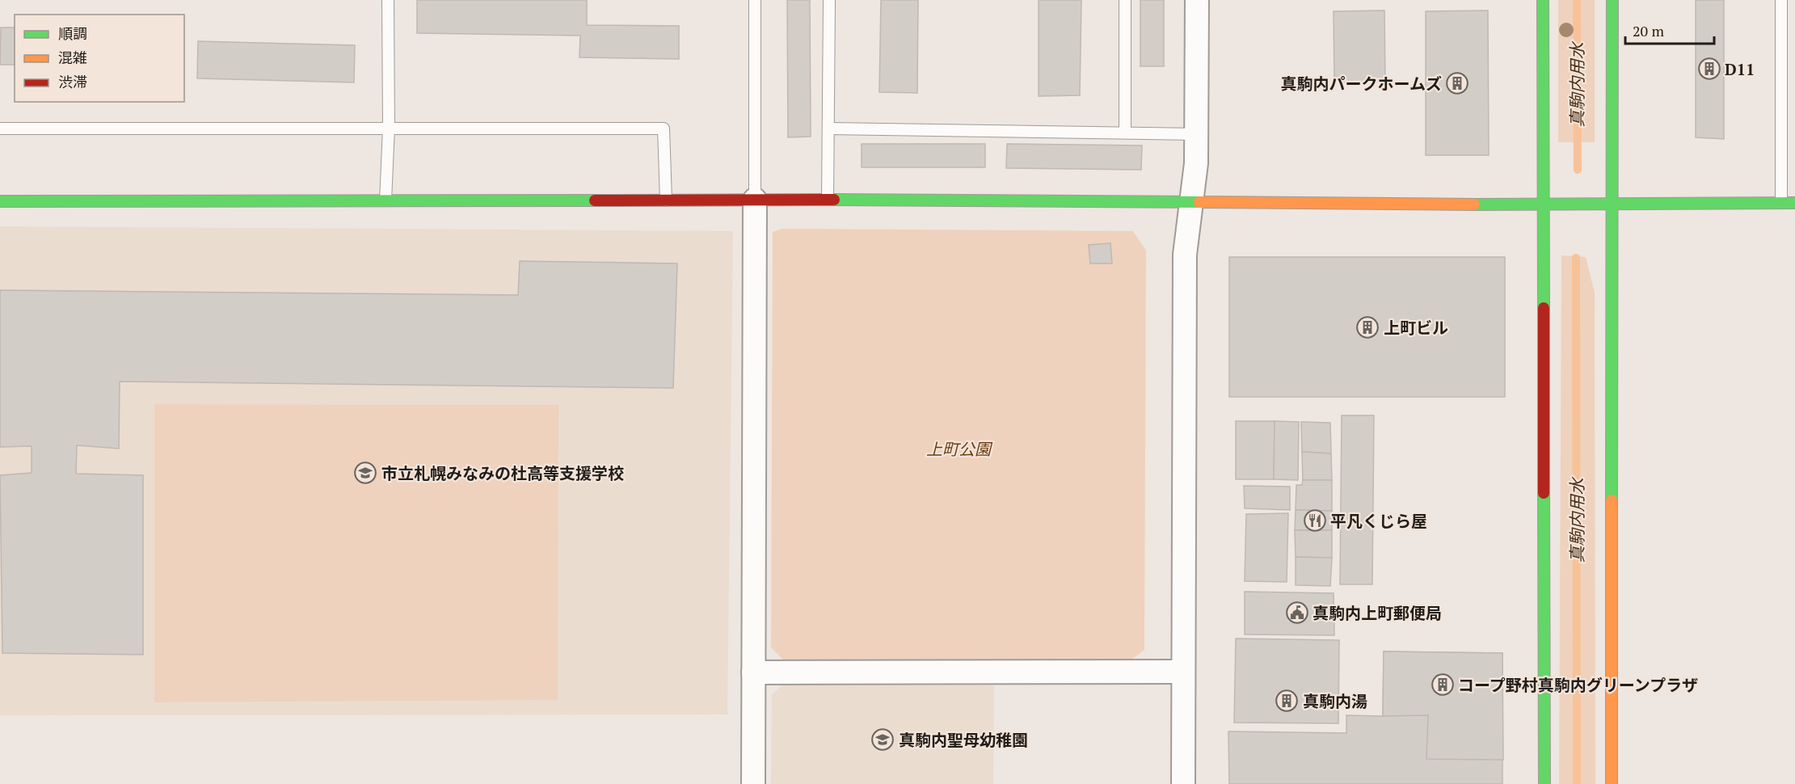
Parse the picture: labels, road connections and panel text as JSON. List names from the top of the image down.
{
  "water": ["真駒内用水"],
  "parks": ["上町公園"],
  "places": {
    "building": [
      "D11",
      "真駒内パークホームズ",
      "上町ビル",
      "コープ野村真駒内グリーンプラザ",
      "真駒内湯"
    ],
    "school or university": ["市立札幌みなみの杜高等支援学校", "真駒内聖母幼稚園"],
    "restaurant": ["平凡くじら屋"],
    "public building": ["真駒内上町郵便局"]
  },
  "legend": ["順調", "混雑", "渋滞"],
  "scale_bar": "20 m"
}
